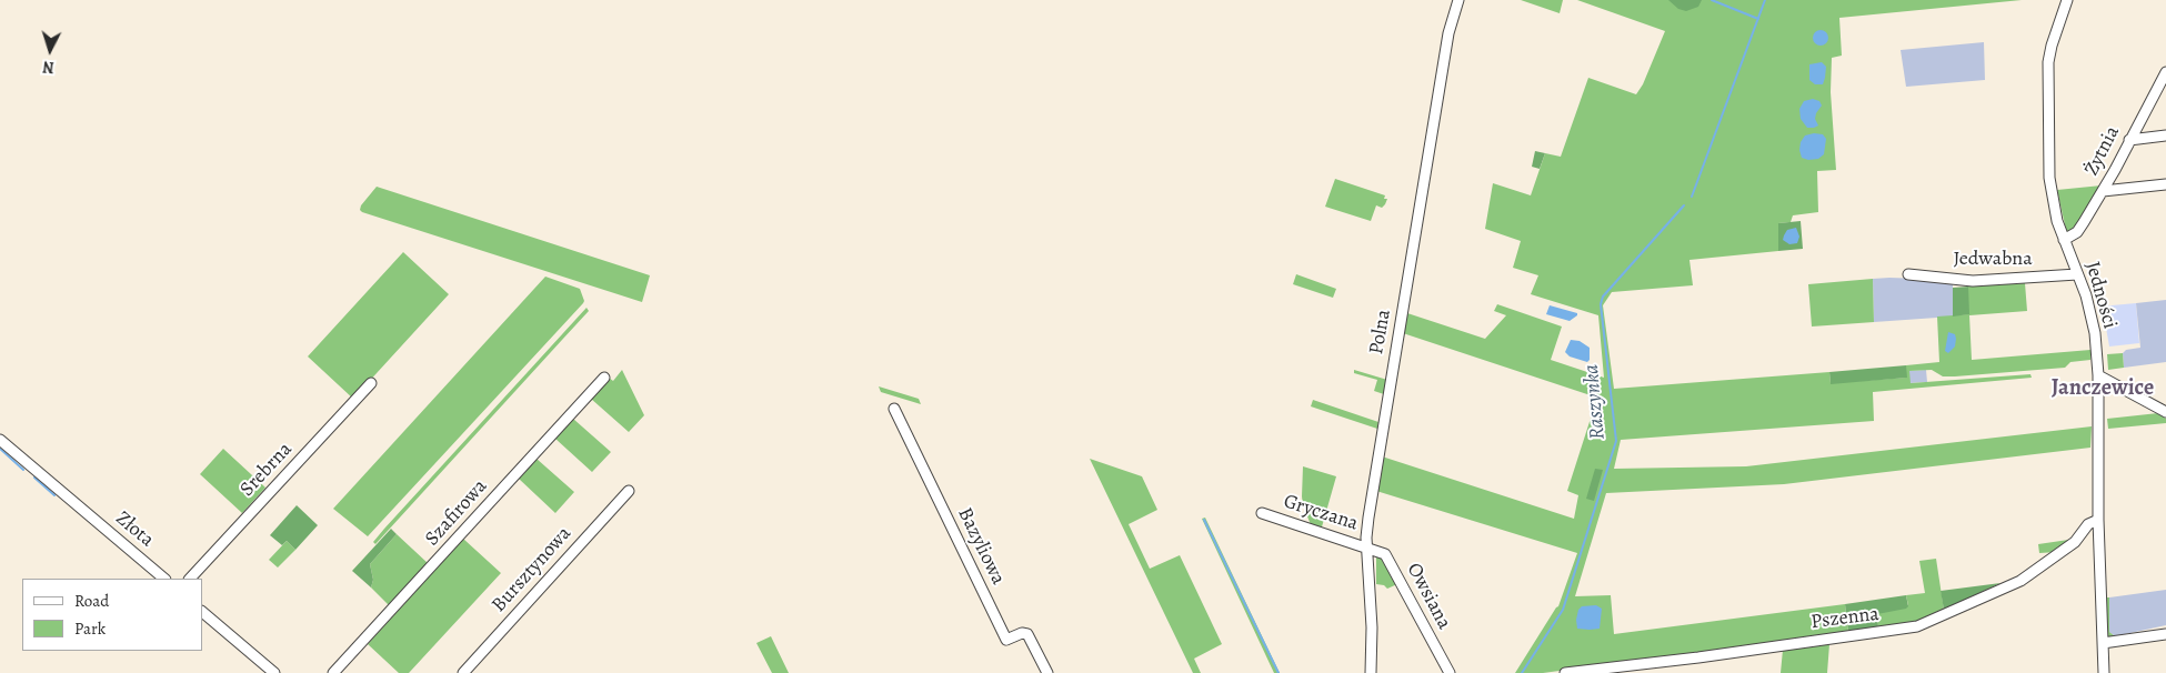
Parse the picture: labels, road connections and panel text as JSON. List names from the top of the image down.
{
  "streets": {
    "street": [
      "Żytnia",
      "Jedwabna",
      "Jedności",
      "Polna",
      "Srebrna",
      "Szafirowa",
      "Gryczana",
      "Złota",
      "Bazyliowa",
      "Bursztynowa",
      "Owsiana",
      "Pszenna"
    ]
  },
  "crossings": [
    ["Żytnia", "Jedności"],
    ["Jedwabna", "Jedności"],
    ["Jedności", "Pszenna"],
    ["Polna", "Gryczana"],
    ["Polna", "Owsiana"],
    ["Gryczana", "Owsiana"]
  ],
  "districts": ["Janczewice"],
  "water": ["Raszynka"],
  "legend": ["Road", "Park"],
  "north": "bottom"
}
